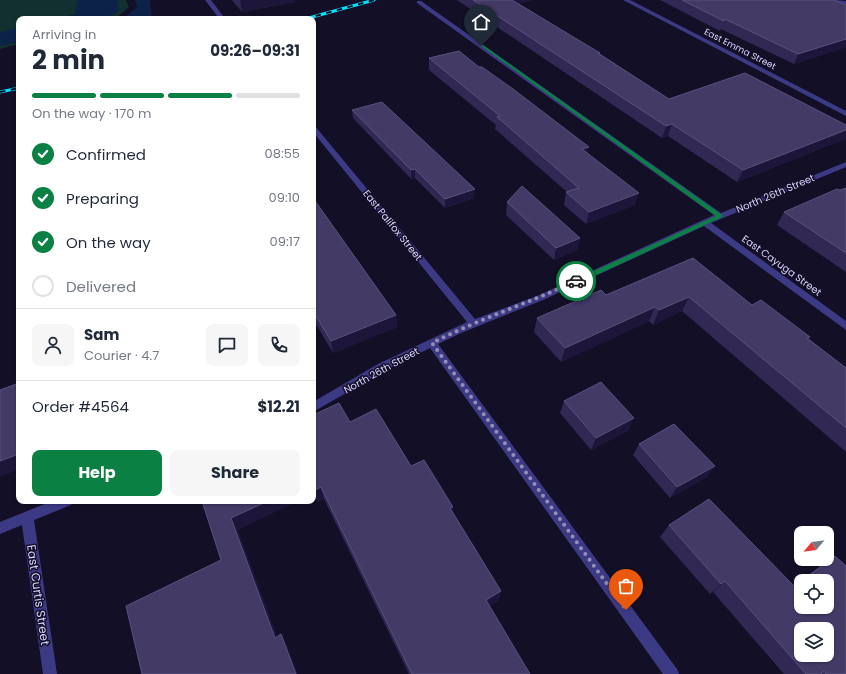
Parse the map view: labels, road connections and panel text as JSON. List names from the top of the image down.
{
  "streets": {
    "street": [
      "East Emma Street",
      "North 26th Street",
      "East Palifox Street",
      "East Cayuga Street",
      "East Curtis Street"
    ]
  },
  "crossings": [
    ["North 26th Street", "East Palifox Street"],
    ["North 26th Street", "East Cayuga Street"]
  ],
  "north": "bottom left",
  "page": {
    "heading": ["2 min", "Arriving in", "09:26–09:31"],
    "panel": [
      "Sam",
      "Courier · 4.7",
      "Order #4564",
      "$12.21"
    ],
    "bar": "On the way · 170 m",
    "list": [
      ["Confirmed", "08:55"],
      ["Preparing", "09:10"],
      ["On the way", "09:17"],
      "Delivered"
    ],
    "buttons": ["Help", "Share"]
  }
}
